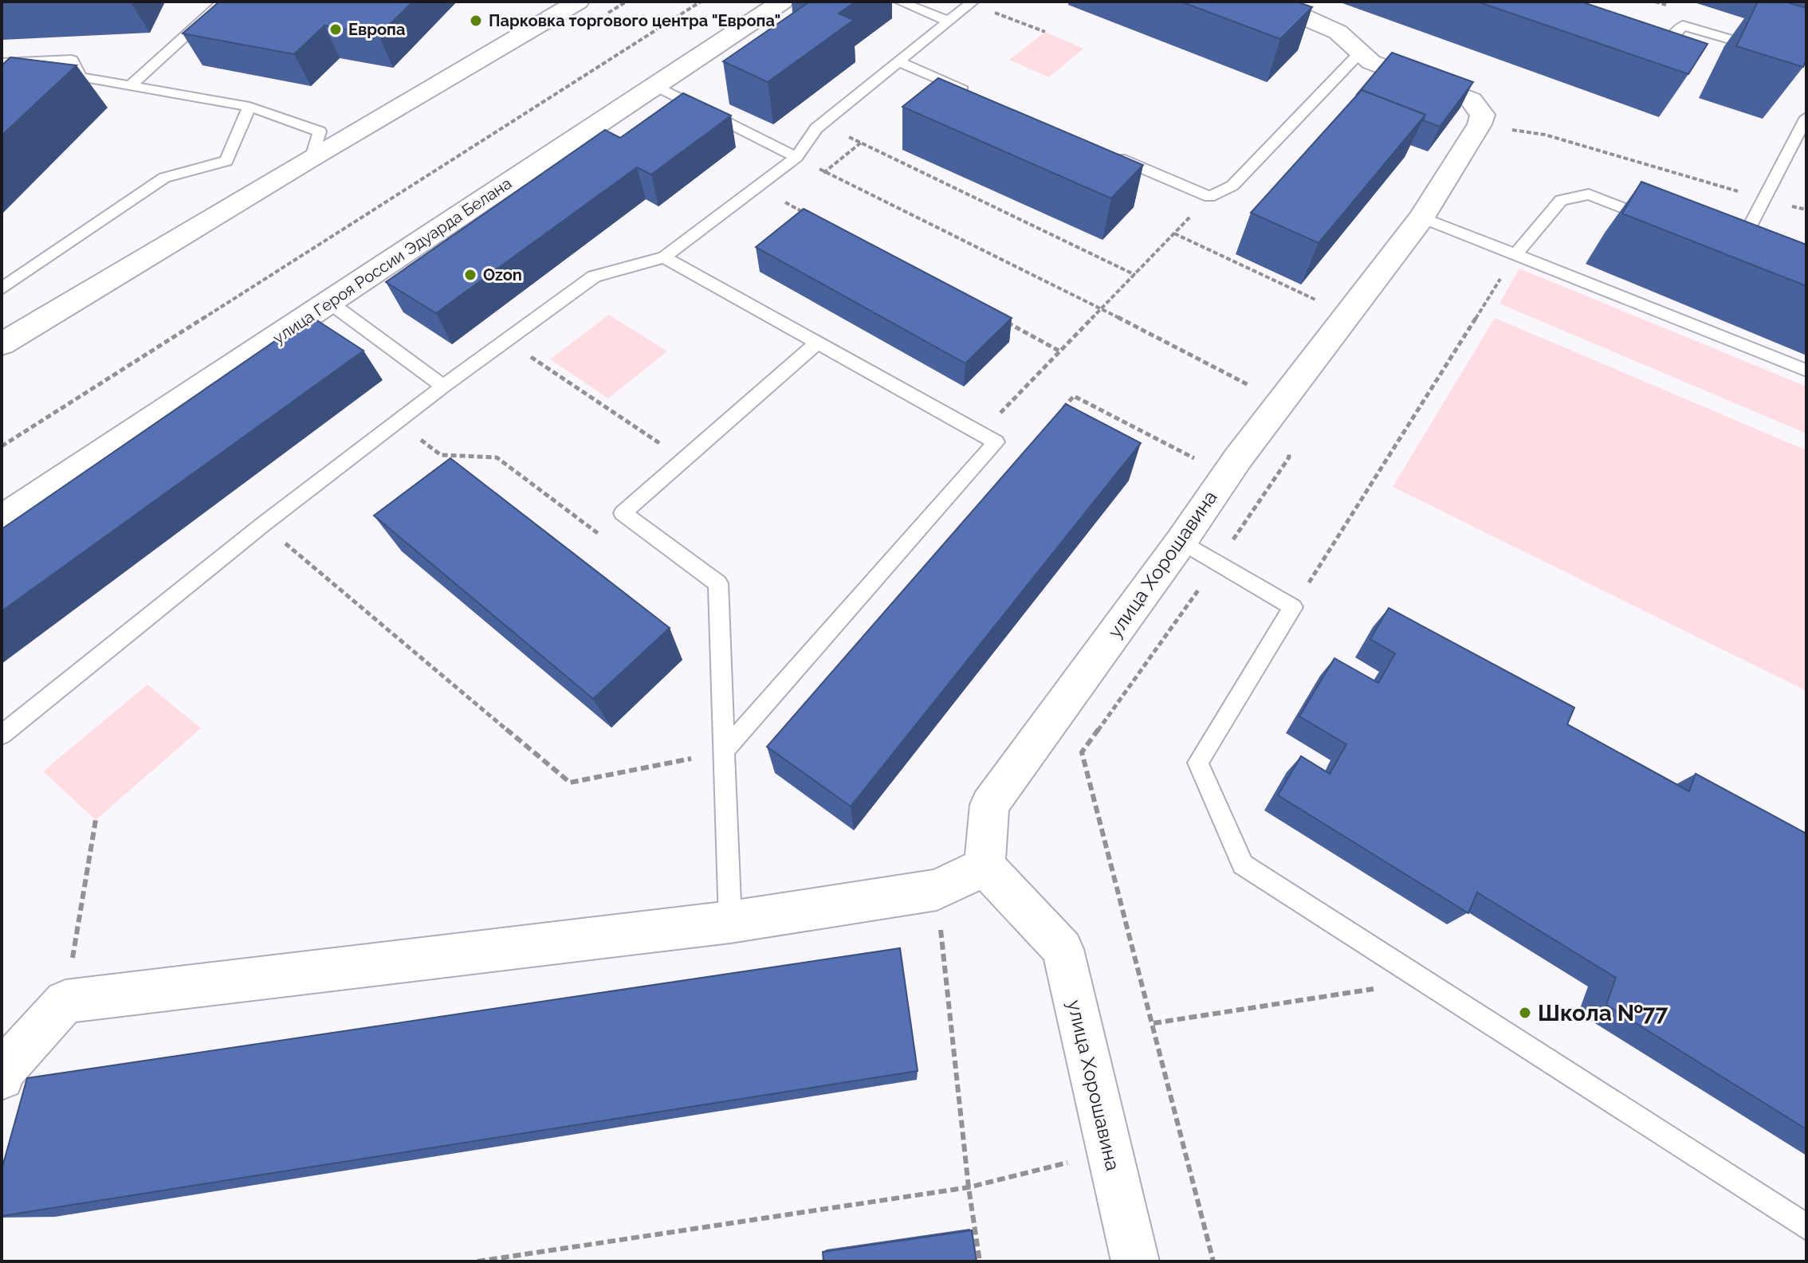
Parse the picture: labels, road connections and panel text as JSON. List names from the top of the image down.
{
  "streets": {
    "street": ["улица Героя России Эдуарда Белана", "улица Хорошавина"]
  },
  "places": [
    "Парковка торгового центра \"Европа\"",
    "Европа",
    "Ozon",
    "Школа №77"
  ]
}
